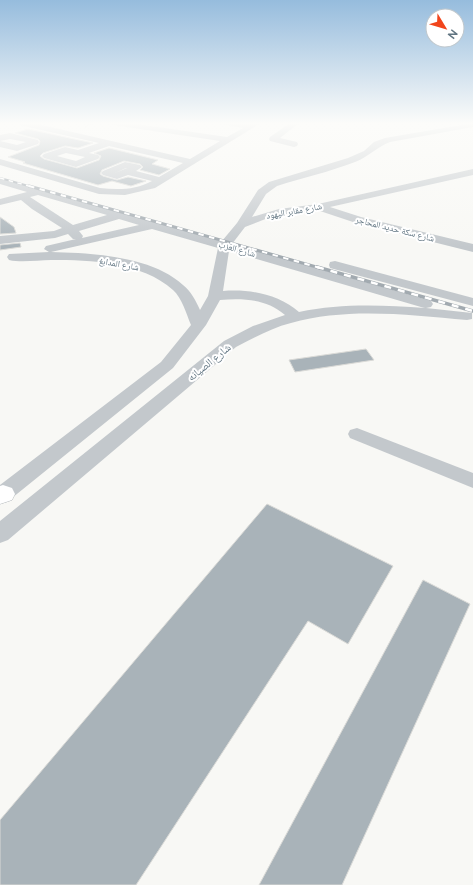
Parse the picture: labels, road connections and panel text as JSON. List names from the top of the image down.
{
  "streets": {
    "street": [
      "شارع مقابر اليهود",
      "شارع سكة حديد المحاجر",
      "شارع العزب",
      "شارع المدابغ",
      "شارع الصيانه"
    ]
  },
  "crossings": [
    ["شارع مقابر اليهود", "شارع سكة حديد المحاجر"],
    ["شارع العزب", "شارع المدابغ"],
    ["شارع العزب", "شارع الصيانه"]
  ],
  "north": "bottom right"
}
